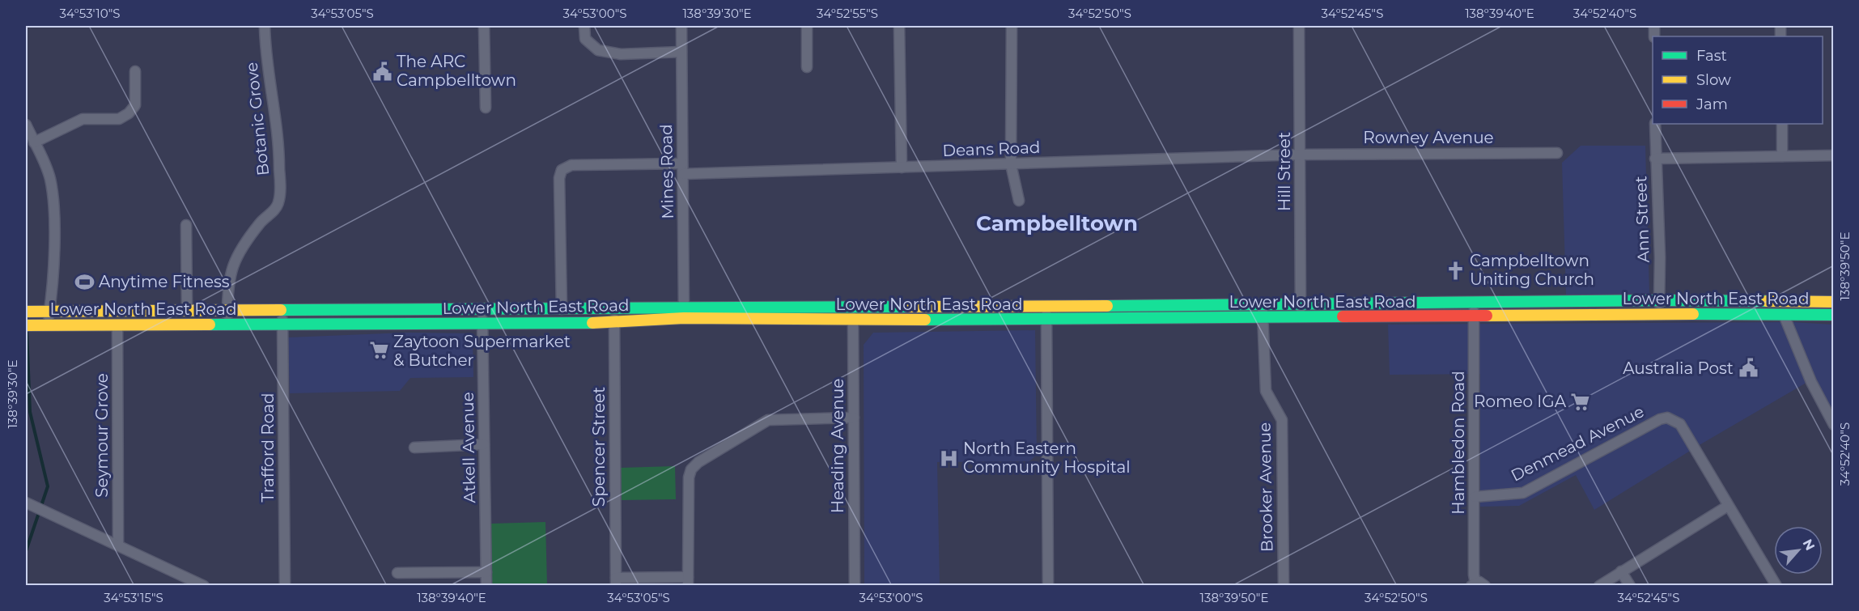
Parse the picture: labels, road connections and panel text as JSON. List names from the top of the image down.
{
  "streets": {
    "main road": ["Lower North East Road"],
    "street": [
      "Botanic Grove",
      "Rowney Avenue",
      "Deans Road",
      "Mines Road",
      "Hill Street",
      "Ann Street",
      "Seymour Grove",
      "Hambledon Road",
      "Denmead Avenue",
      "Heading Avenue",
      "Spencer Street",
      "Trafford Road",
      "Atkell Avenue",
      "Brooker Avenue"
    ]
  },
  "crossings": [
    ["Botanic Grove", "Lower North East Road"],
    ["Rowney Avenue", "Deans Road"],
    ["Rowney Avenue", "Hill Street"],
    ["Deans Road", "Mines Road"],
    ["Deans Road", "Hill Street"],
    ["Deans Road", "Lower North East Road"],
    ["Mines Road", "Lower North East Road"],
    ["Hill Street", "Lower North East Road"],
    ["Ann Street", "Lower North East Road"],
    ["Lower North East Road", "Seymour Grove"],
    ["Lower North East Road", "Hambledon Road"],
    ["Lower North East Road", "Heading Avenue"],
    ["Lower North East Road", "Spencer Street"],
    ["Lower North East Road", "Trafford Road"],
    ["Lower North East Road", "Atkell Avenue"],
    ["Lower North East Road", "Brooker Avenue"],
    ["Hambledon Road", "Denmead Avenue"]
  ],
  "districts": ["Campbelltown"],
  "places": {
    "public building": ["The ARC Campbelltown", "Australia Post"],
    "church": ["Campbelltown Uniting Church"],
    "sports": ["Anytime Fitness"],
    "supermarket": ["Zaytoon Supermarket & Butcher", "Romeo IGA"],
    "hospital": ["North Eastern Community Hospital"]
  },
  "legend": ["Fast", "Slow", "Jam"],
  "north": "top right",
  "coordinates": [
    "34°53'10\"S",
    "34°53'05\"S",
    "34°53'00\"S",
    "138°39'30\"E",
    "34°52'55\"S",
    "34°52'50\"S",
    "34°52'45\"S",
    "138°39'40\"E",
    "34°52'40\"S",
    "138°39'50\"E",
    "34°53'15\"S"
  ]
}
